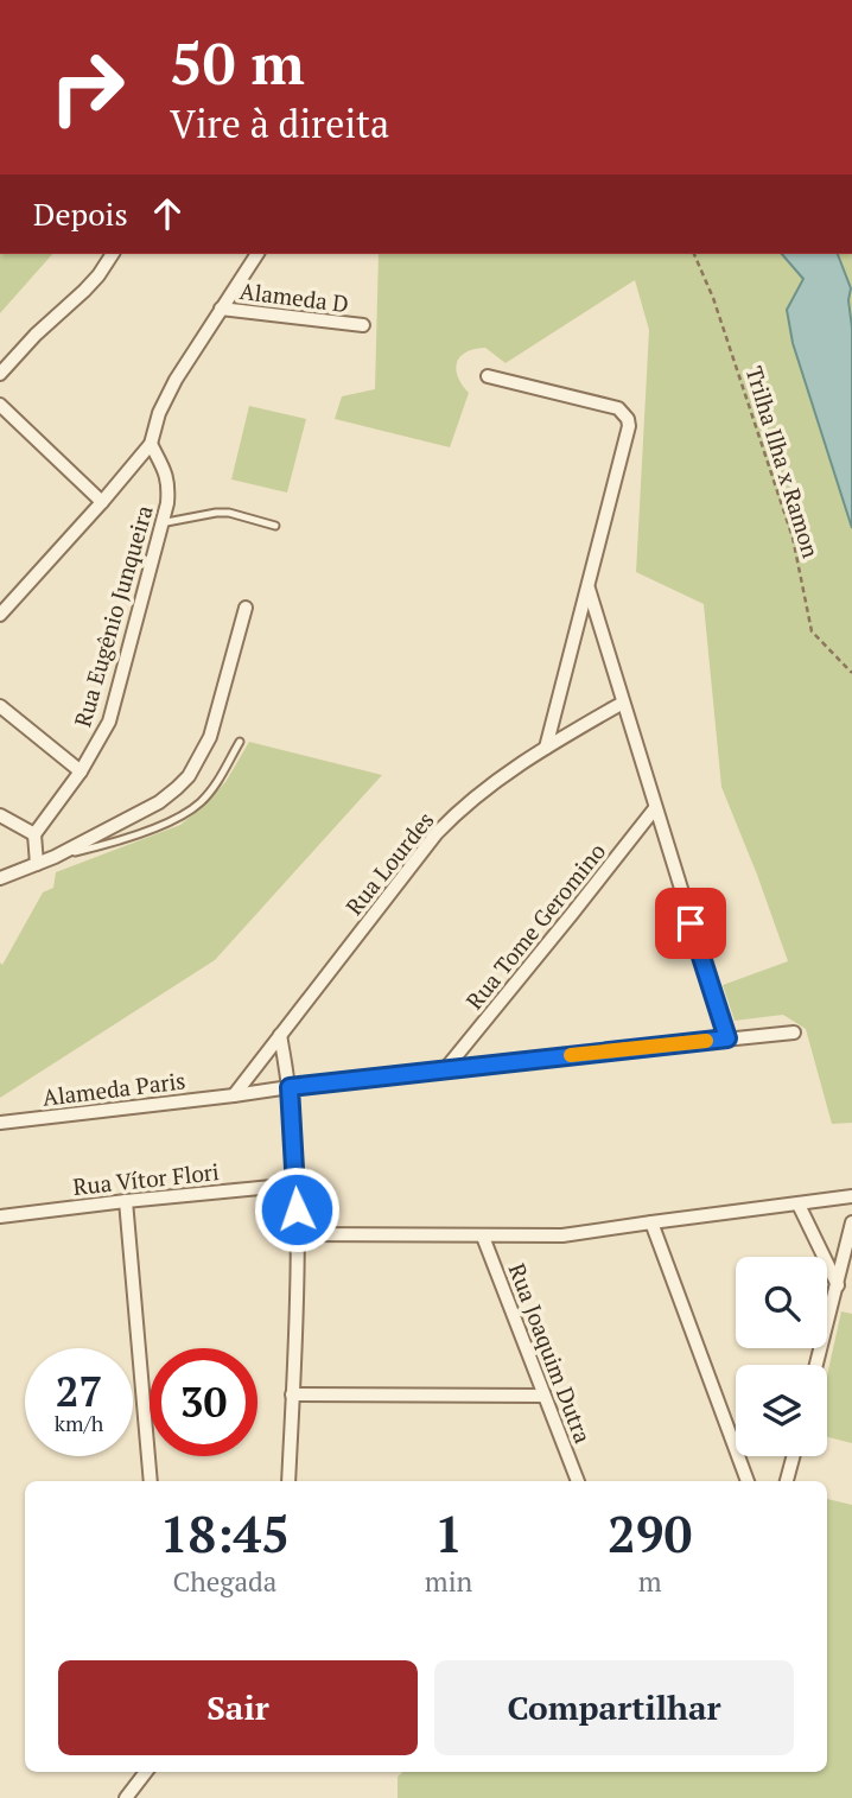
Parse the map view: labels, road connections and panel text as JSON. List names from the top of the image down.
{
  "streets": {
    "street": [
      "Alameda D",
      "Rua Eugênio Junqueira",
      "Rua Lourdes",
      "Rua Tome Geromino",
      "Alameda Paris",
      "Rua Vítor Flori",
      "Rua Joaquim Dutra"
    ],
    "path": ["Trilha Ilha x Ramon"]
  },
  "crossings": [
    ["Rua Lourdes", "Alameda Paris"],
    ["Rua Tome Geromino", "Alameda Paris"]
  ],
  "page": {
    "turn": ["50 m", "Vire à direita"],
    "then": "Depois",
    "speed": "27 km/h",
    "limit": "30",
    "eta": [
      "18:45",
      "Chegada",
      "1",
      "min",
      "290",
      "m"
    ],
    "buttons": ["Sair", "Compartilhar"]
  }
}
